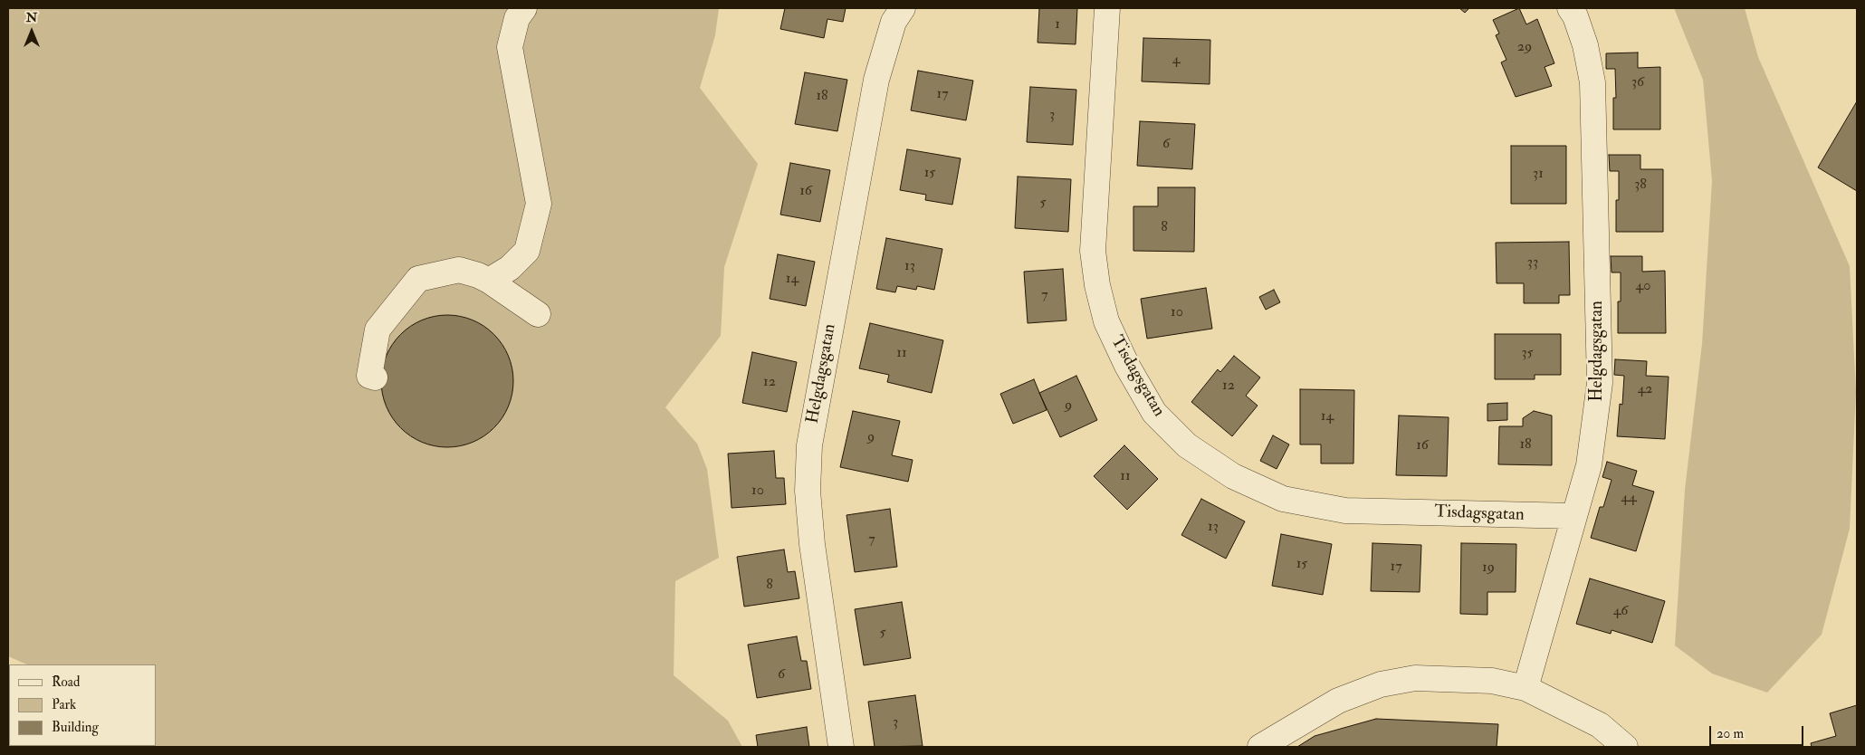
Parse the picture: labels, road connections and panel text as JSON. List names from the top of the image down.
{
  "streets": {
    "street": ["Helgdagsgatan", "Tisdagsgatan"]
  },
  "crossings": [
    ["Helgdagsgatan", "Tisdagsgatan"]
  ],
  "house_numbers": [
    "1",
    "29",
    "4",
    "36",
    "17",
    "18",
    "3",
    "6",
    "15",
    "31",
    "38",
    "16",
    "5",
    "8",
    "33",
    "13",
    "14",
    "40",
    "7",
    "10",
    "11",
    "35",
    "12",
    "12",
    "42",
    "9",
    "14",
    "9",
    "18",
    "16",
    "11",
    "10",
    "44",
    "13",
    "7",
    "15",
    "17",
    "19",
    "8",
    "46",
    "5",
    "6",
    "3"
  ],
  "legend": ["Road", "Park", "Building"],
  "scale_bar": "20 m",
  "north": "top"
}
